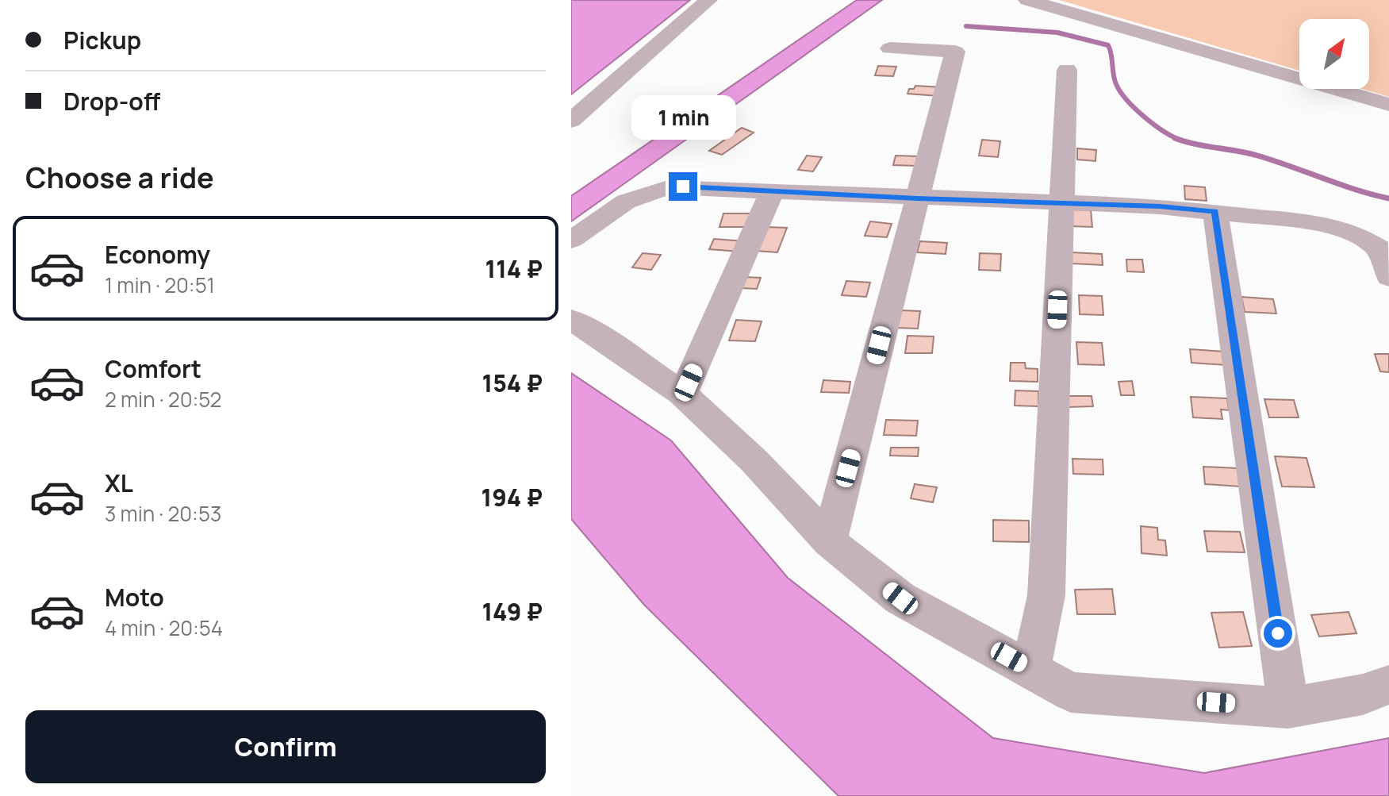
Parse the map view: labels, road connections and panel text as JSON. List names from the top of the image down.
{
  "north": "top right",
  "page": {
    "banner": ["Pickup", "Drop-off"],
    "bubble": "1 min",
    "heading": "Choose a ride",
    "list": [
      {
        "name": "Economy",
        "note": "1 min · 20:51",
        "value": "114 ₽"
      },
      {
        "name": "Comfort",
        "note": "2 min · 20:52",
        "value": "154 ₽"
      },
      {
        "name": "XL",
        "note": "3 min · 20:53",
        "value": "194 ₽"
      },
      {
        "name": "Moto",
        "note": "4 min · 20:54",
        "value": "149 ₽"
      }
    ],
    "buttons": "Confirm"
  }
}
